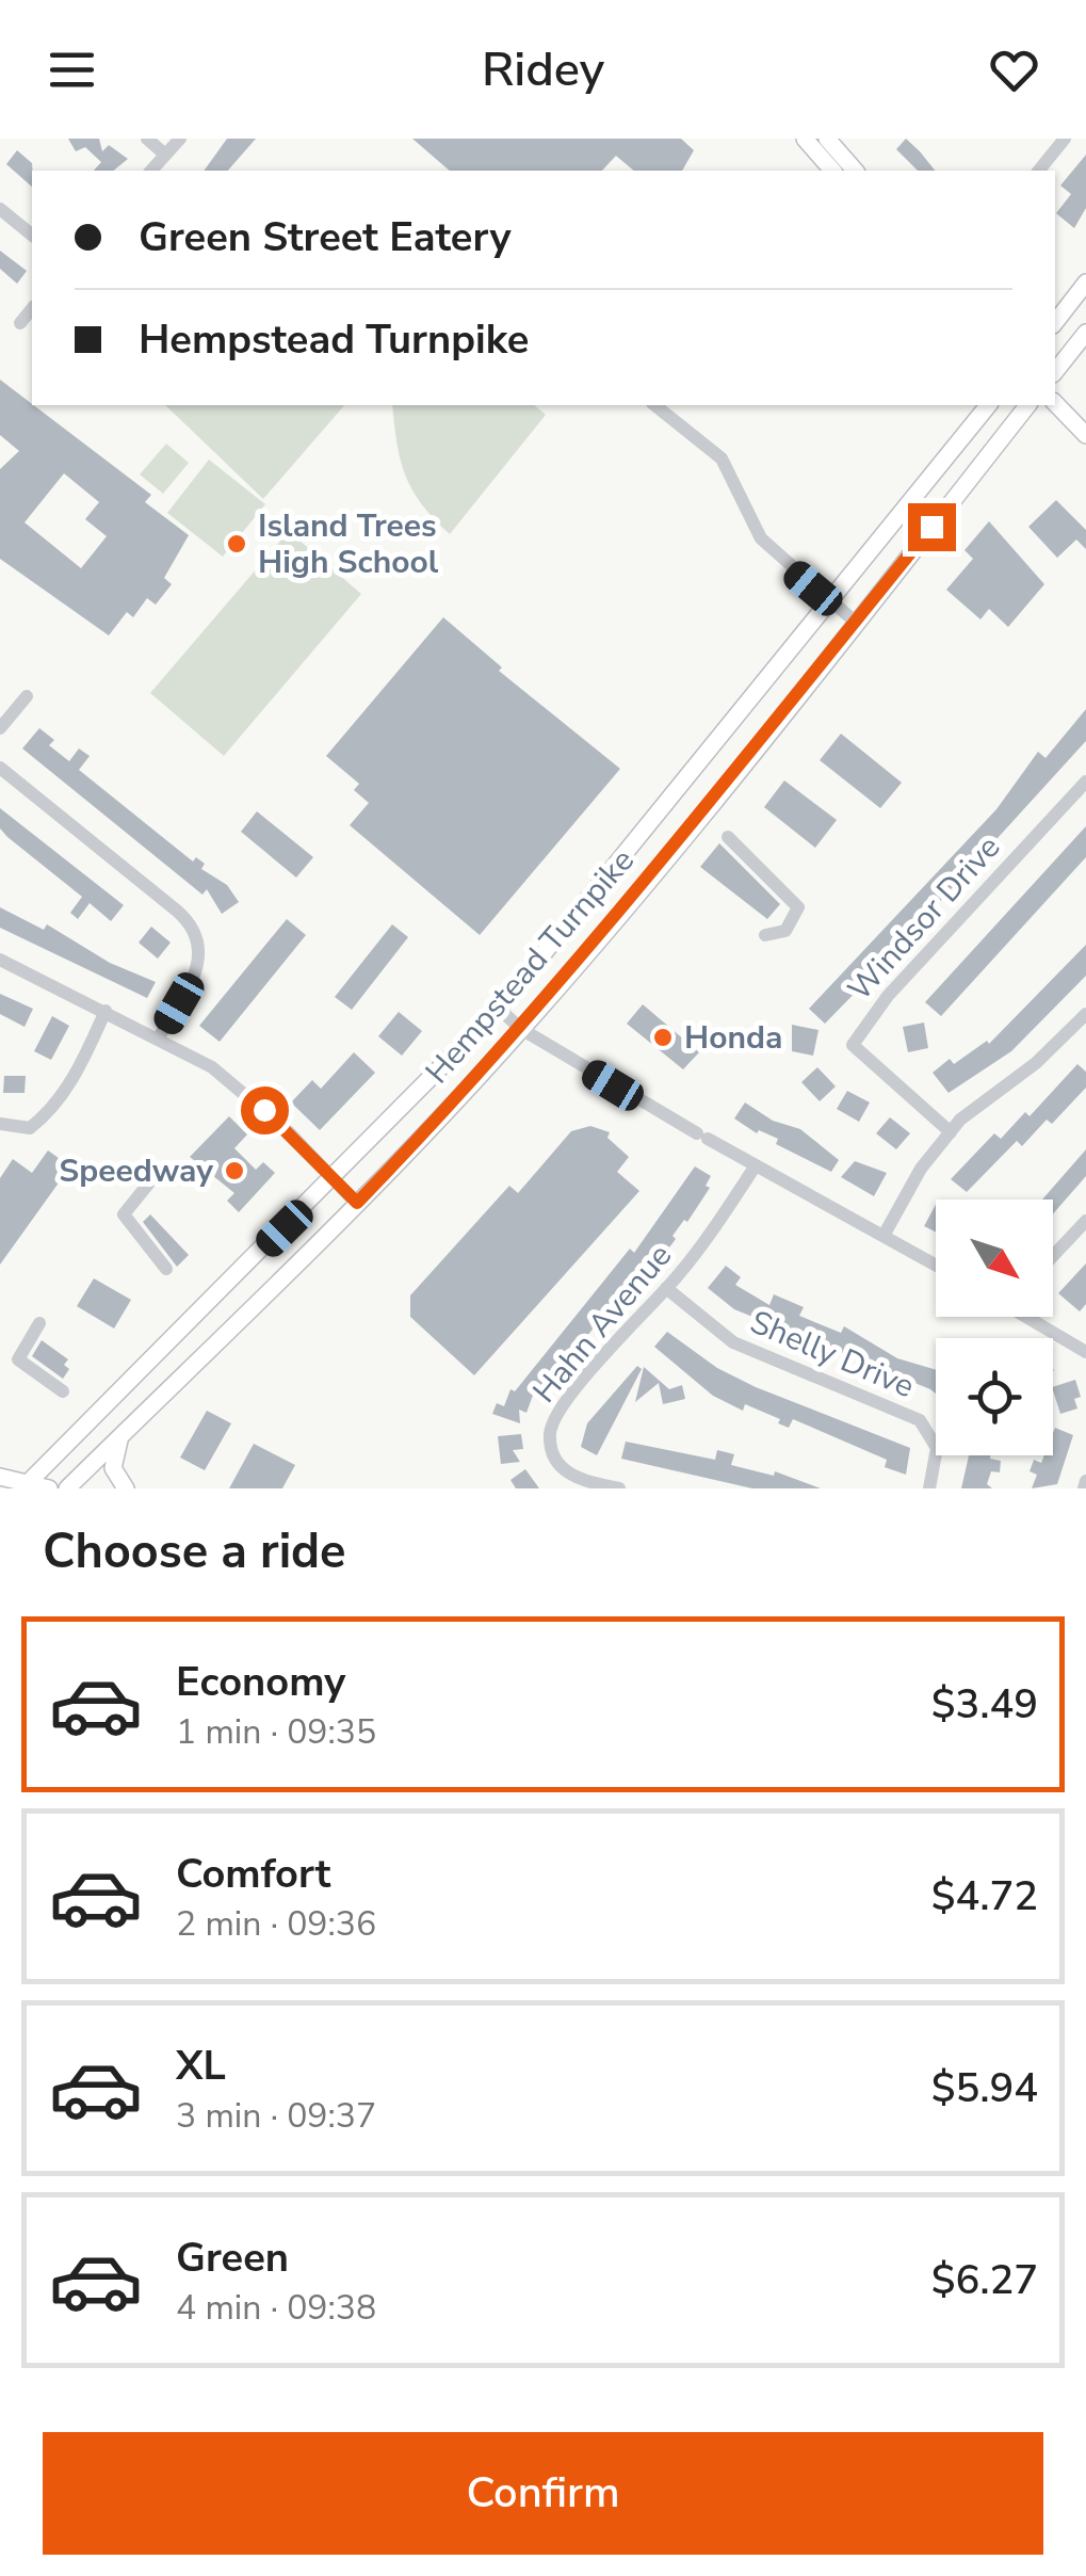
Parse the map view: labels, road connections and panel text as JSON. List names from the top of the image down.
{
  "streets": {
    "main road": ["Hempstead Turnpike"],
    "street": ["Windsor Drive", "Hahn Avenue", "Shelly Drive"]
  },
  "crossings": [
    ["Hahn Avenue", "Shelly Drive"]
  ],
  "places": ["Island Trees High School", "Honda", "Speedway"],
  "north": "bottom right",
  "page": {
    "header": "Ridey",
    "banner": ["Green Street Eatery", "Hempstead Turnpike"],
    "heading": "Choose a ride",
    "list": [
      {
        "name": "Economy",
        "note": "1 min · 09:35",
        "value": "$3.49"
      },
      {
        "name": "Comfort",
        "note": "2 min · 09:36",
        "value": "$4.72"
      },
      {
        "name": "XL",
        "note": "3 min · 09:37",
        "value": "$5.94"
      },
      {
        "name": "Green",
        "note": "4 min · 09:38",
        "value": "$6.27"
      }
    ],
    "buttons": "Confirm"
  }
}
